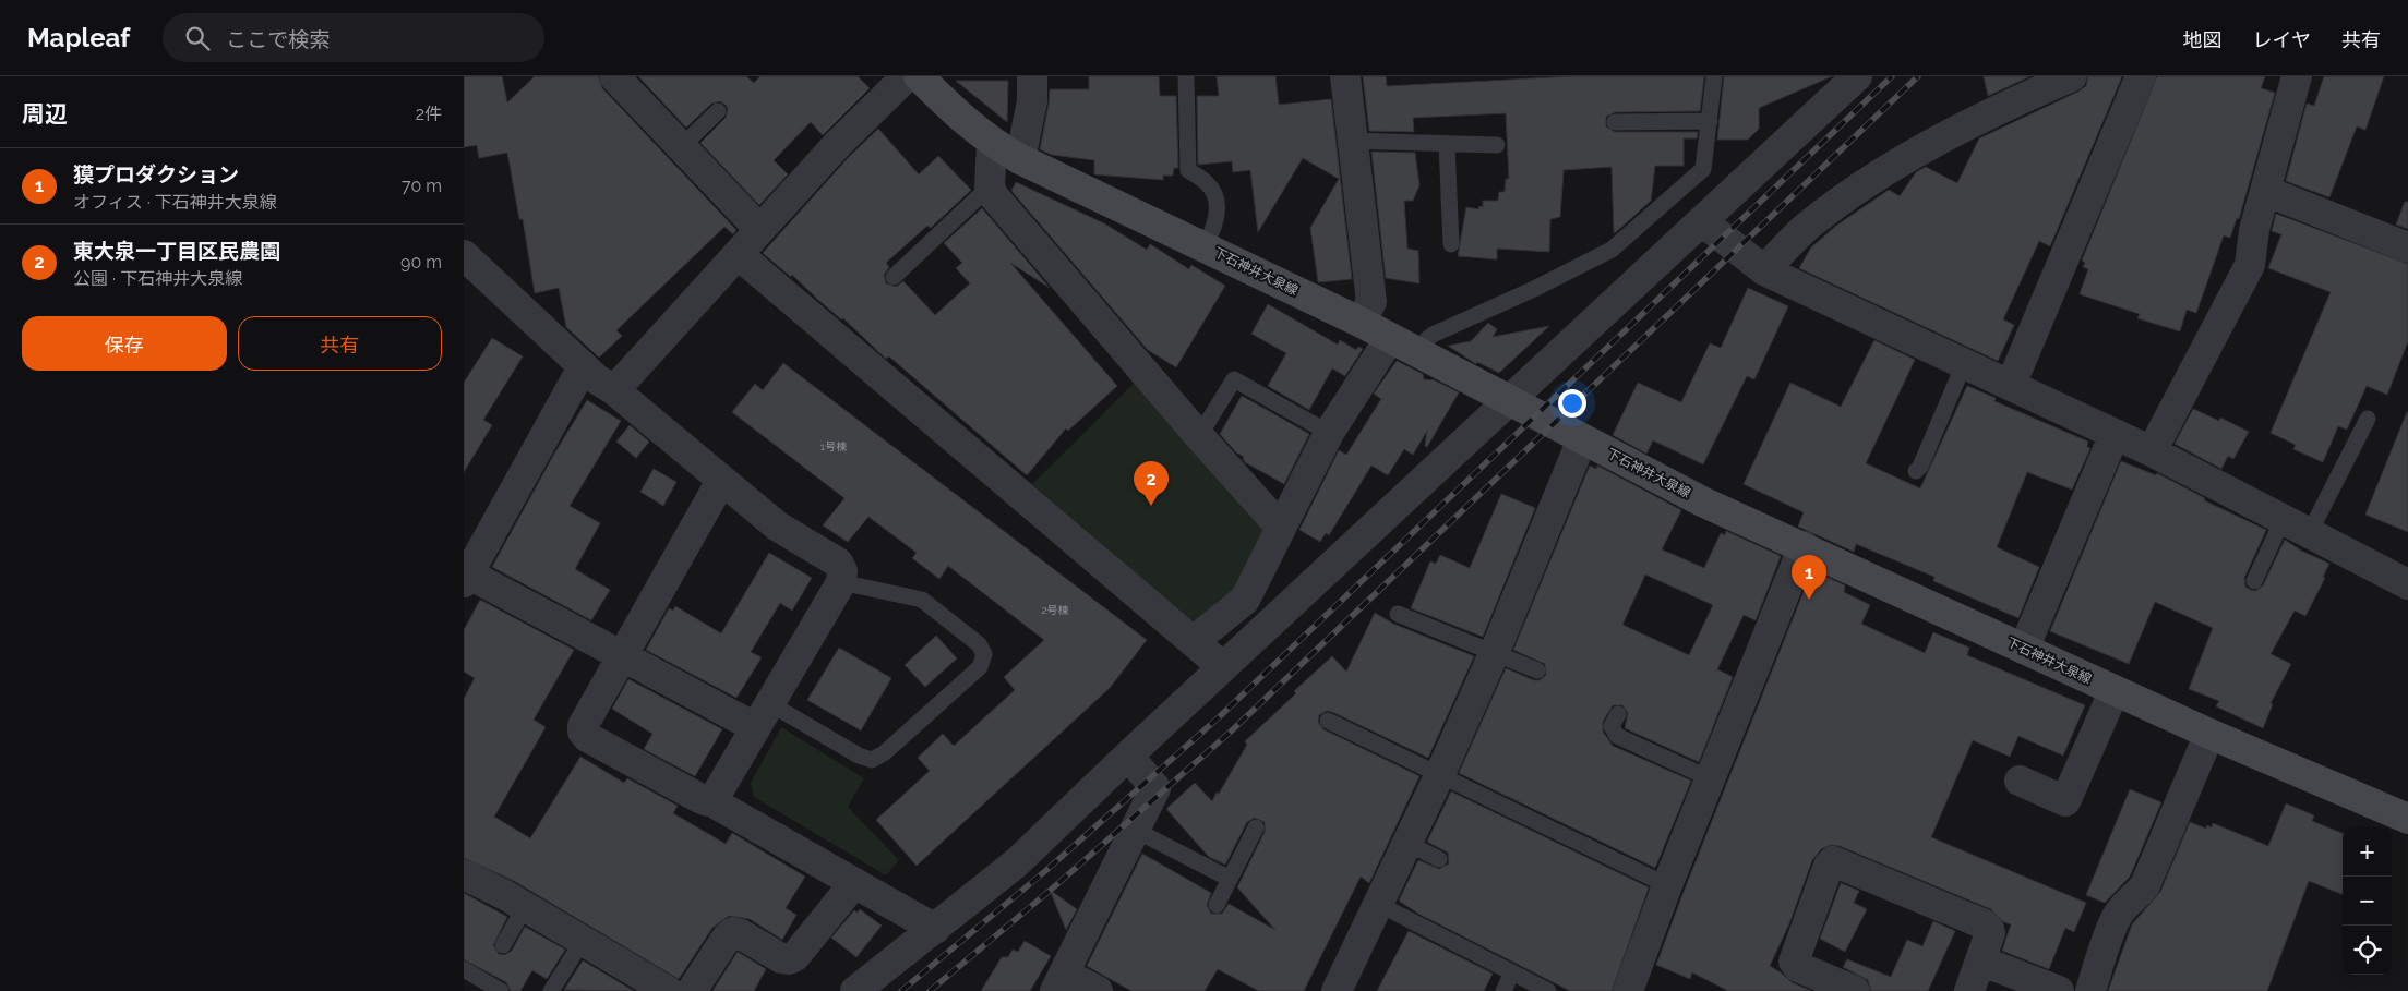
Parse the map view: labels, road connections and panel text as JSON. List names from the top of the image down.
{
  "streets": {
    "main road": ["下石神井大泉線"]
  },
  "house_numbers": ["1号棟", "2号棟"],
  "page": {
    "header": "Mapleaf",
    "search": "ここで検索",
    "nav": ["地図", "レイヤ", "共有"],
    "heading": ["周辺", "2件"],
    "list": [
      {
        "mark": "1",
        "name": "獏プロダクション",
        "note": "オフィス · 下石神井大泉線",
        "value": "70 m"
      },
      {
        "mark": "2",
        "name": "東大泉一丁目区民農園",
        "note": "公園 · 下石神井大泉線",
        "value": "90 m"
      }
    ],
    "buttons": ["保存", "共有"],
    "pins": ["2", "1"],
    "map_buttons": ["+", "−"]
  }
}
